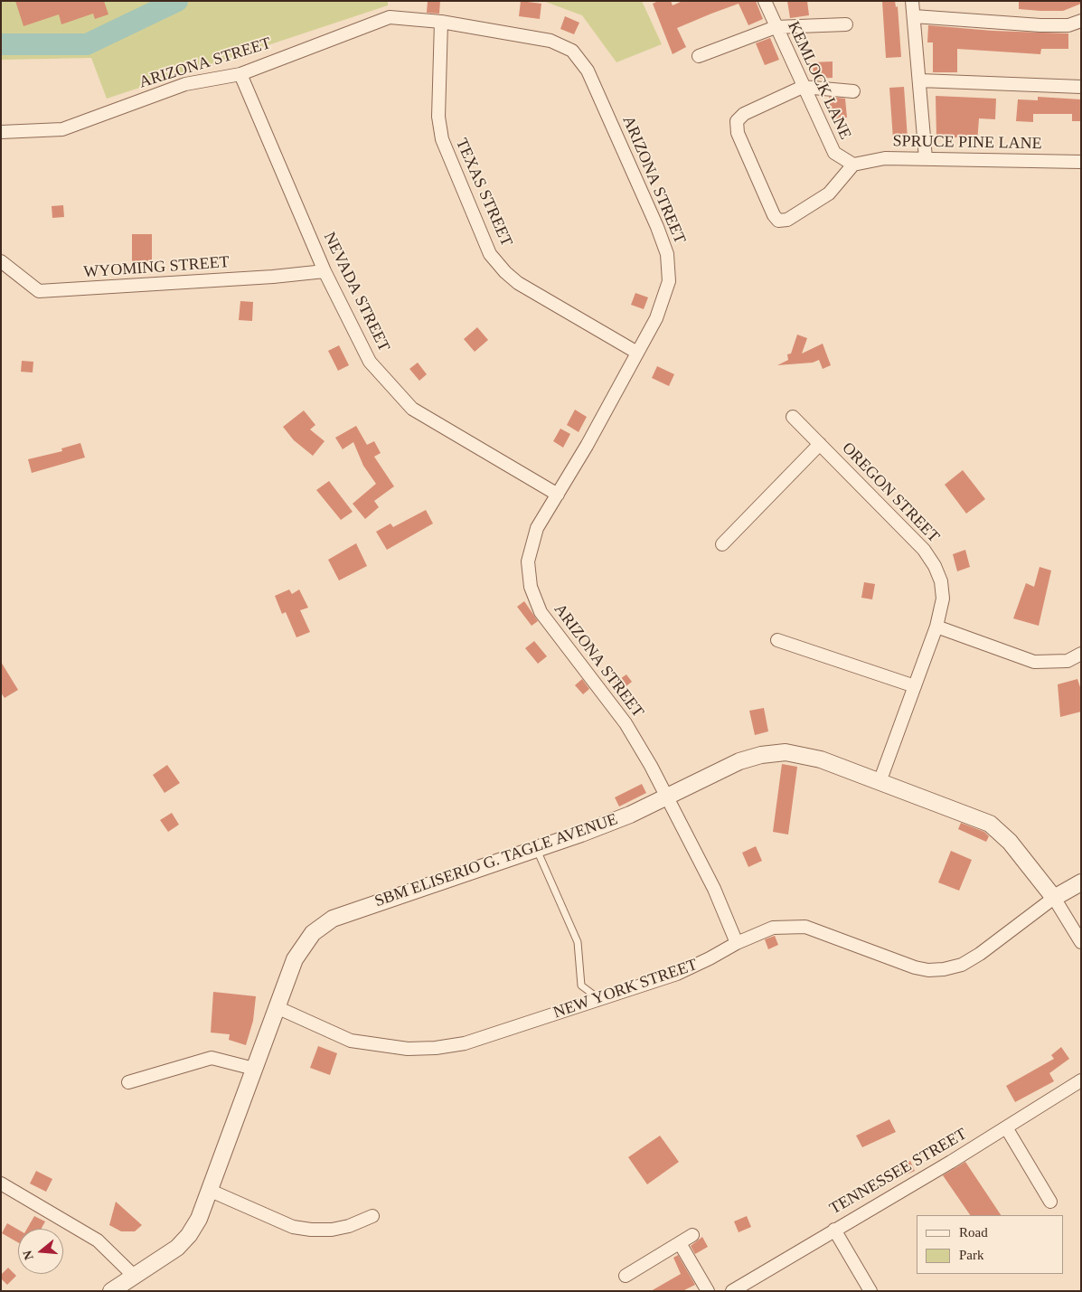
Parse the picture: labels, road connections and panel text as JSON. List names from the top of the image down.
{
  "streets": {
    "street": [
      "ARIZONA STREET",
      "KEMLOCK LANE",
      "SPRUCE PINE LANE",
      "TEXAS STREET",
      "WYOMING STREET",
      "NEVADA STREET",
      "OREGON STREET",
      "SBM ELISERIO G. TAGLE AVENUE",
      "NEW YORK STREET",
      "TENNESSEE STREET"
    ]
  },
  "crossings": [
    ["ARIZONA STREET", "TEXAS STREET"],
    ["ARIZONA STREET", "NEVADA STREET"],
    ["ARIZONA STREET", "SBM ELISERIO G. TAGLE AVENUE"],
    ["ARIZONA STREET", "NEW YORK STREET"],
    ["KEMLOCK LANE", "SPRUCE PINE LANE"],
    ["WYOMING STREET", "NEVADA STREET"],
    ["OREGON STREET", "SBM ELISERIO G. TAGLE AVENUE"],
    ["SBM ELISERIO G. TAGLE AVENUE", "NEW YORK STREET"]
  ],
  "legend": ["Road", "Park"],
  "north": "left"
}
